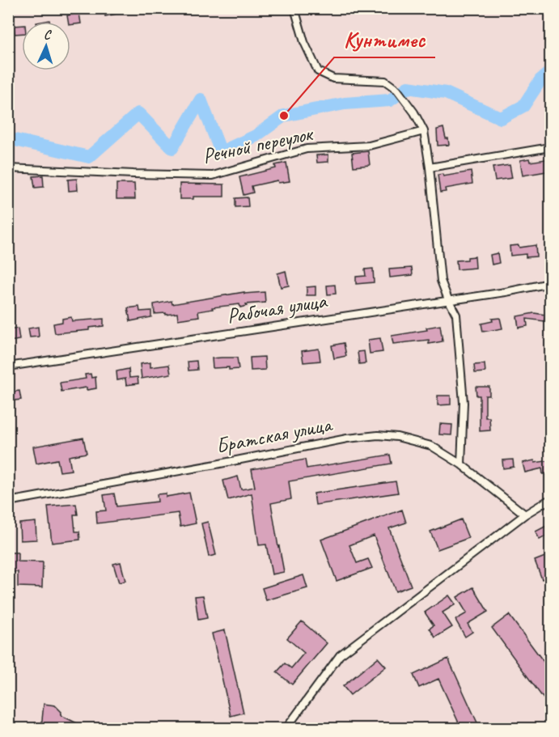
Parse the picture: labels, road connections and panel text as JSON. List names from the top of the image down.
{
  "streets": {
    "street": ["Речной переулок", "Рабочая улица", "Братская улица"]
  },
  "places": ["Кунтимес"],
  "north": "top"
}
